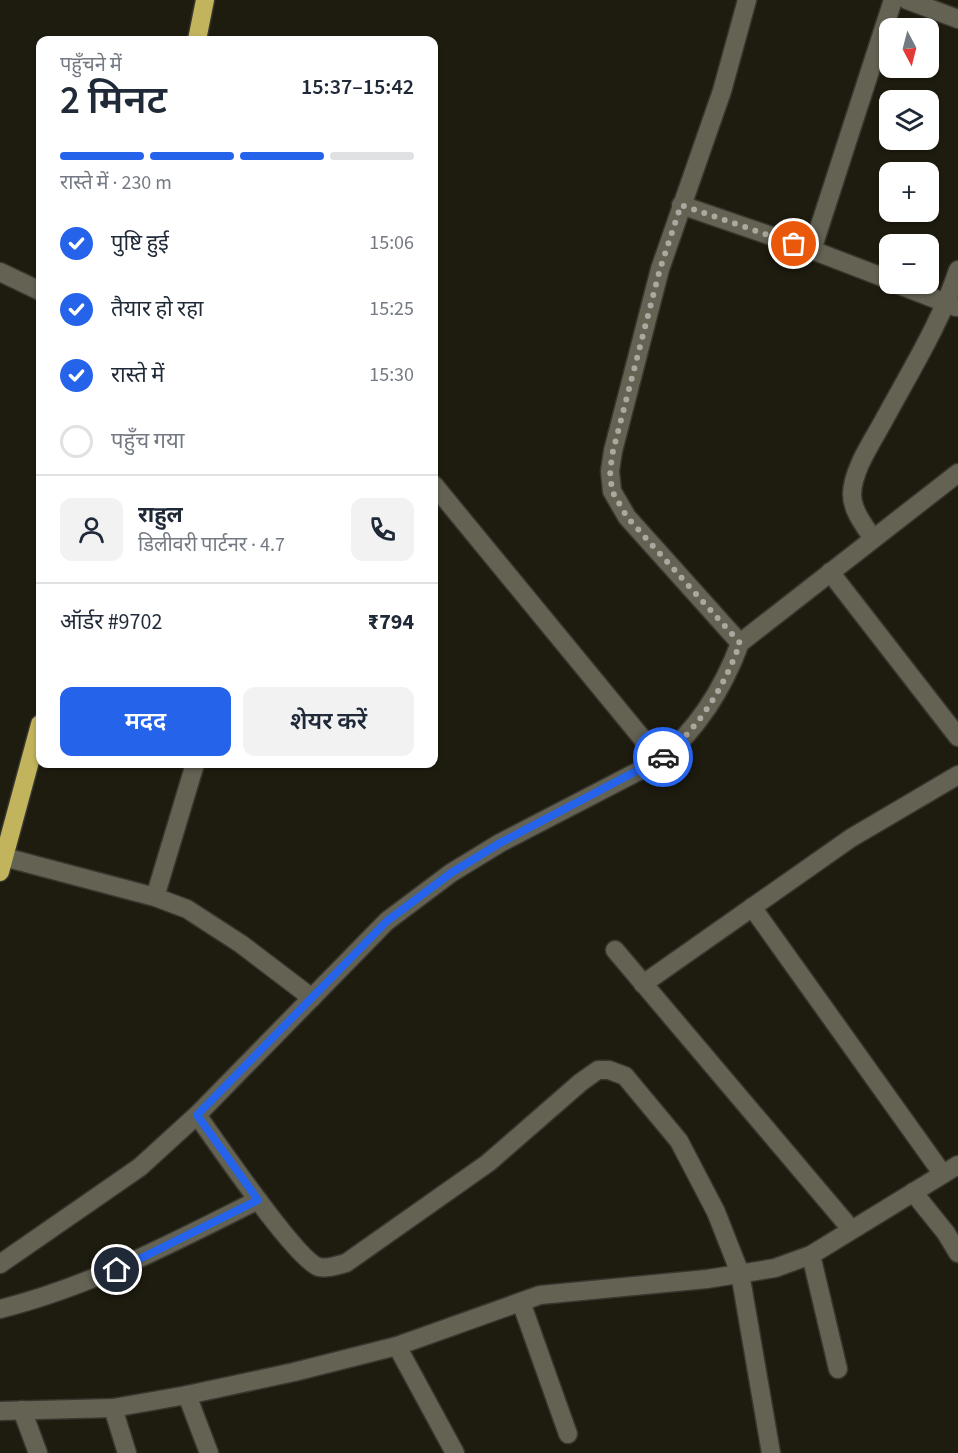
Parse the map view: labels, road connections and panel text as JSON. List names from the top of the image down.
{
  "north": "bottom",
  "page": {
    "map_buttons": ["+", "−"],
    "heading": ["2 मिनट", "पहुँचने में", "15:37–15:42"],
    "panel": [
      "राहुल",
      "डिलीवरी पार्टनर · 4.7",
      "ऑर्डर #9702",
      "₹794"
    ],
    "bar": "रास्ते में · 230 m",
    "list": [
      ["पुष्टि हुई", "15:06"],
      ["तैयार हो रहा", "15:25"],
      ["रास्ते में", "15:30"],
      "पहुँच गया"
    ],
    "buttons": ["मदद", "शेयर करें"]
  }
}
